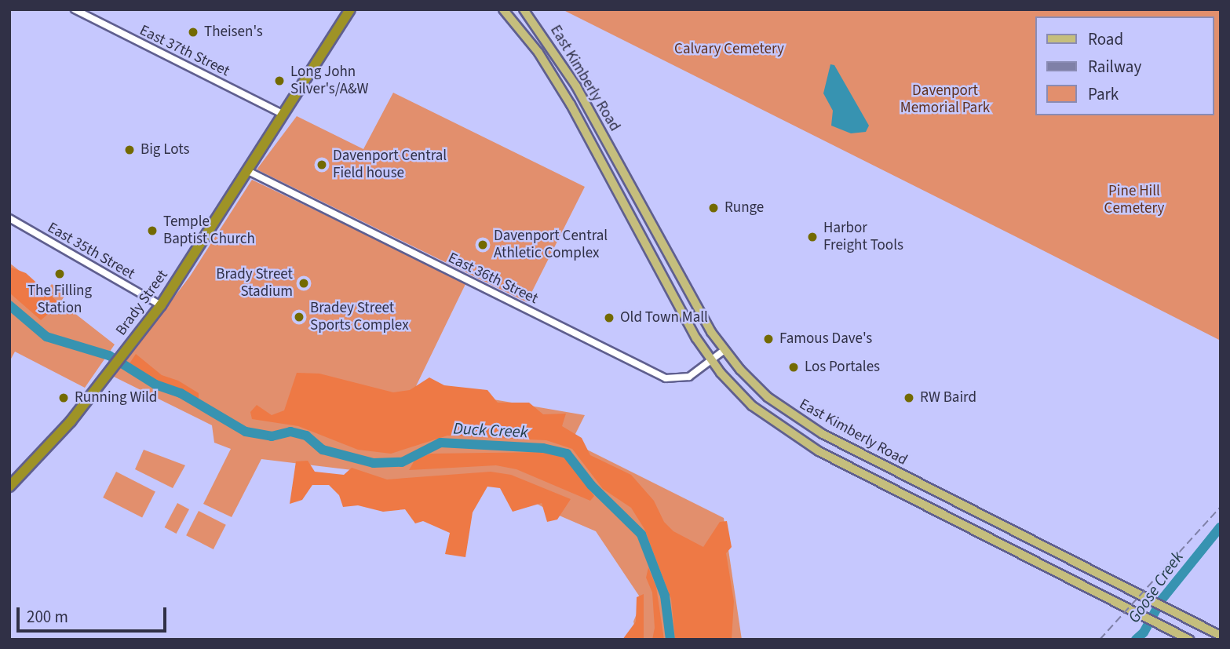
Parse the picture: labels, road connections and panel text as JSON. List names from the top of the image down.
{
  "streets": {
    "highway": ["Brady Street"],
    "main road": ["East Kimberly Road"],
    "street": ["East 37th Street", "East 35th Street", "East 36th Street"]
  },
  "crossings": [
    ["East 37th Street", "Brady Street"],
    ["East Kimberly Road", "East 36th Street"],
    ["East 35th Street", "Brady Street"],
    ["East 36th Street", "Brady Street"]
  ],
  "water": ["Duck Creek", "Goose Creek"],
  "parks": ["Calvary Cemetery", "Davenport Memorial Park", "Pine Hill Cemetery"],
  "places": [
    "Theisen's",
    "Long John Silver's/A&W",
    "Big Lots",
    "Davenport Central Field house",
    "Runge",
    "Temple Baptist Church",
    "Harbor Freight Tools",
    "Davenport Central Athletic Complex",
    "The Filling Station",
    "Brady Street Stadium",
    "Bradey Street Sports Complex",
    "Old Town Mall",
    "Famous Dave's",
    "Los Portales",
    "Running Wild",
    "RW Baird"
  ],
  "legend": ["Road", "Railway", "Park"],
  "scale_bar": "200 m"
}
